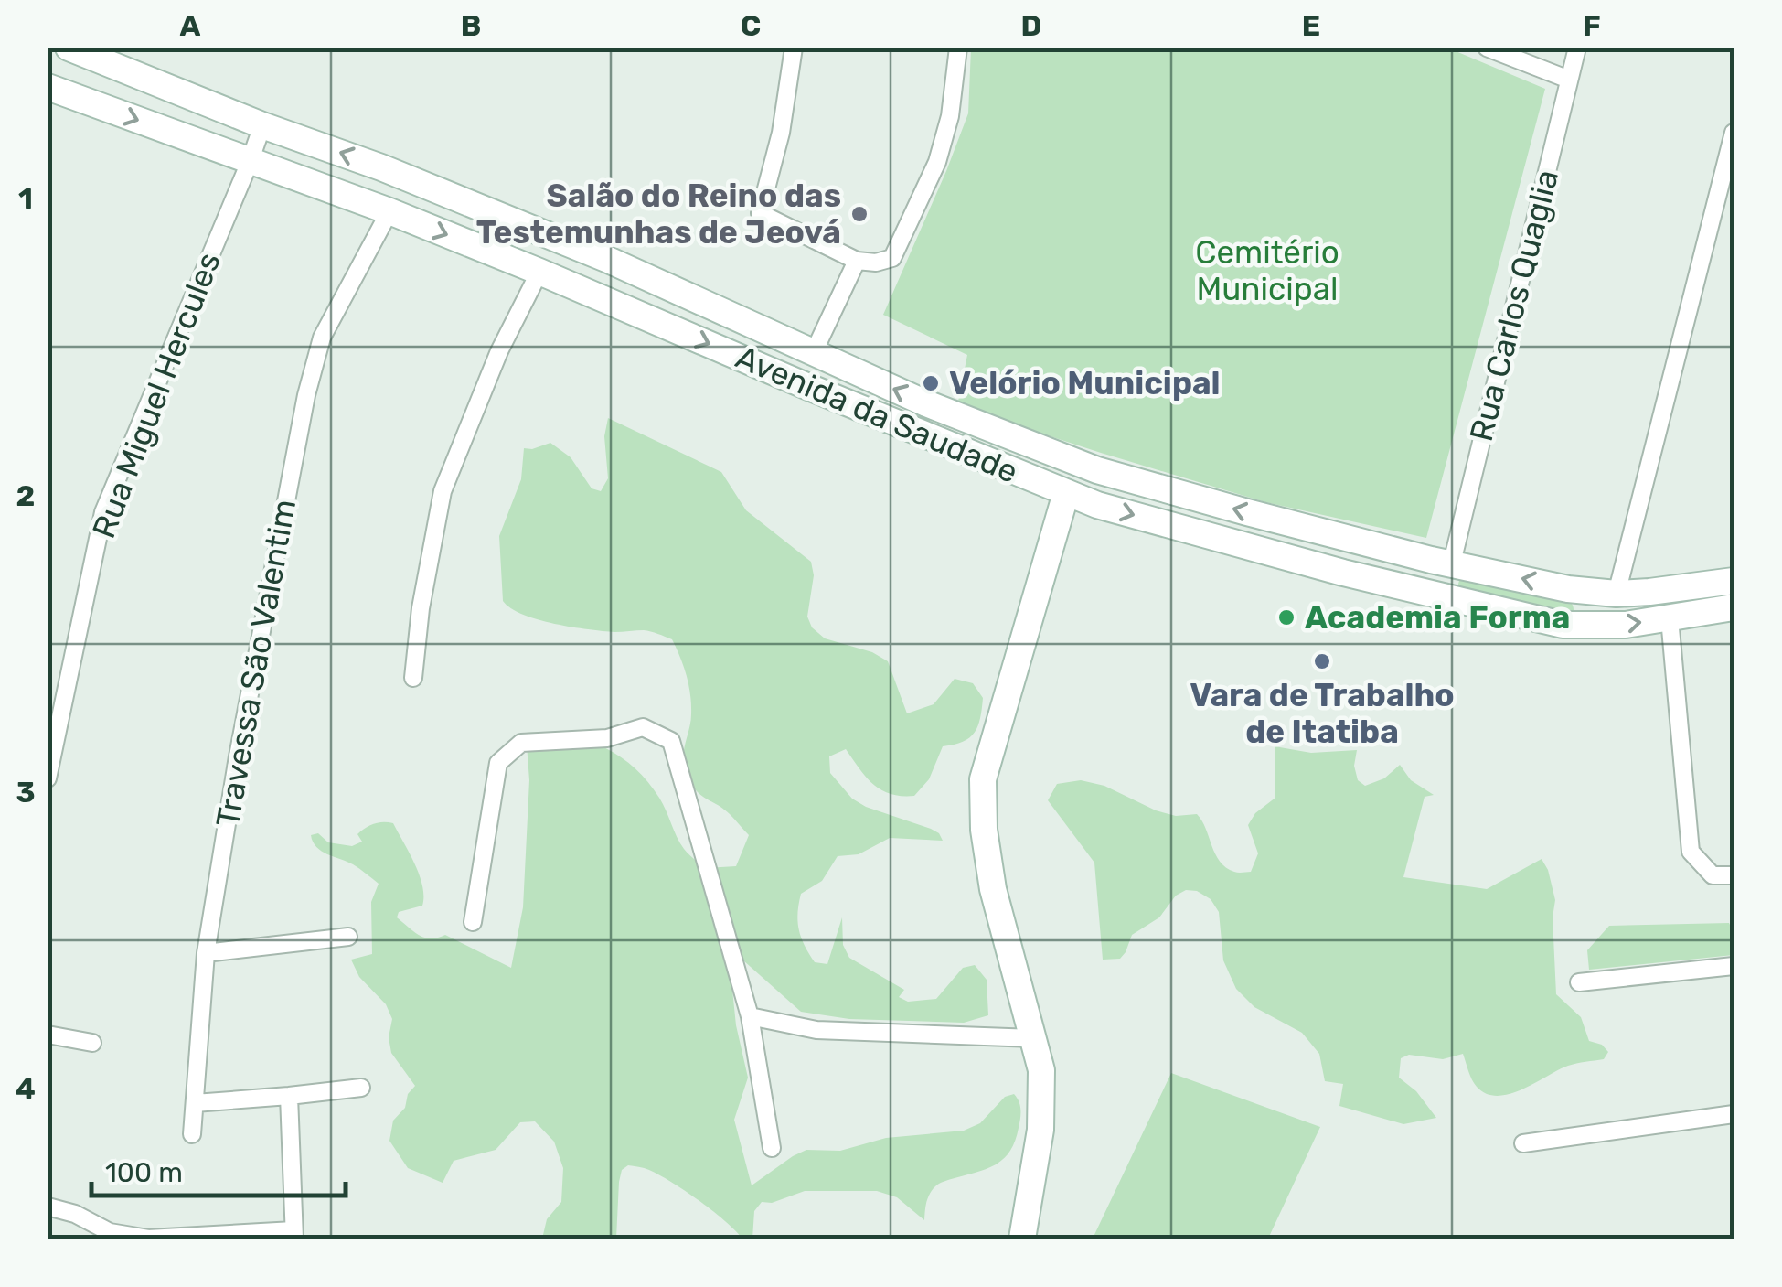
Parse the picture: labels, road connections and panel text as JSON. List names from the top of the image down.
{
  "streets": {
    "main road": ["Avenida da Saudade"],
    "street": ["Rua Carlos Quaglia", "Rua Miguel Hercules", "Travessa São Valentim"]
  },
  "crossings": [
    ["Rua Carlos Quaglia", "Avenida da Saudade"],
    ["Rua Miguel Hercules", "Avenida da Saudade"],
    ["Avenida da Saudade", "Travessa São Valentim"]
  ],
  "parks": ["Cemitério Municipal"],
  "places": [
    "Salão do Reino das Testemunhas de Jeová",
    "Velório Municipal",
    "Academia Forma",
    "Vara de Trabalho de Itatiba"
  ],
  "scale_bar": "100 m",
  "grid": {
    "columns": [
      "A",
      "B",
      "C",
      "D",
      "E",
      "F"
    ],
    "rows": [
      "1",
      "2",
      "3",
      "4"
    ]
  }
}
